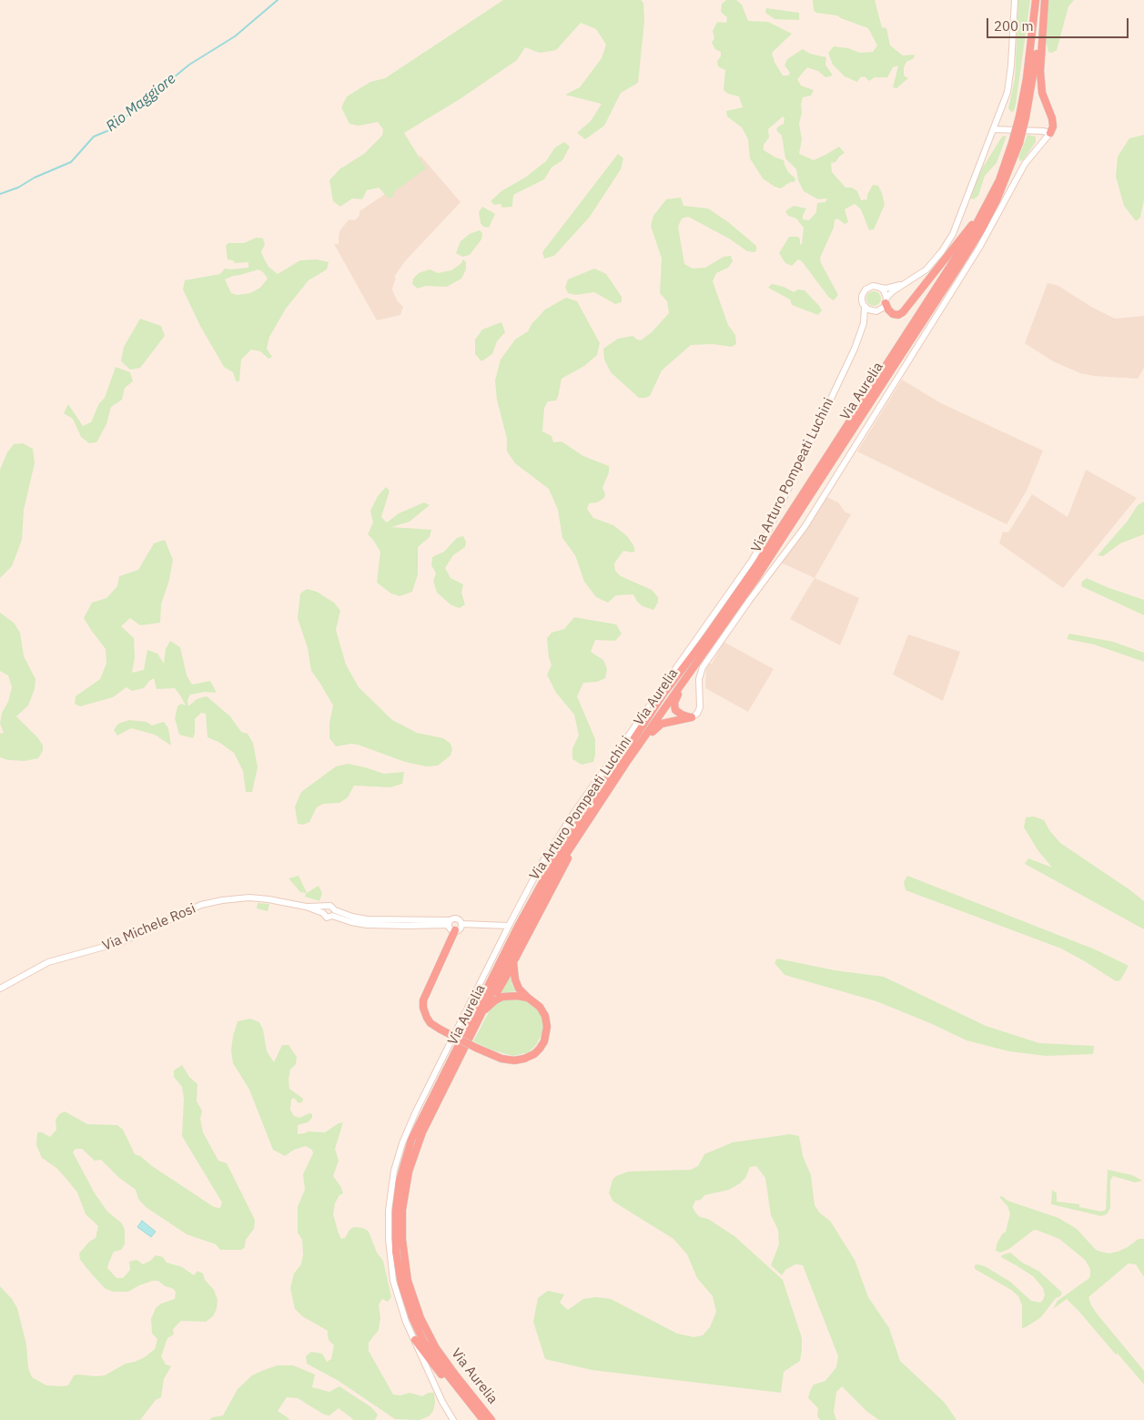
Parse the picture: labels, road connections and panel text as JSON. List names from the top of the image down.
{
  "streets": {
    "highway": ["Via Aurelia"],
    "street": ["Via Arturo Pompeati Luchini", "Via Michele Rosi"]
  },
  "water": ["Rio Maggiore"],
  "scale_bar": "200 m"
}
